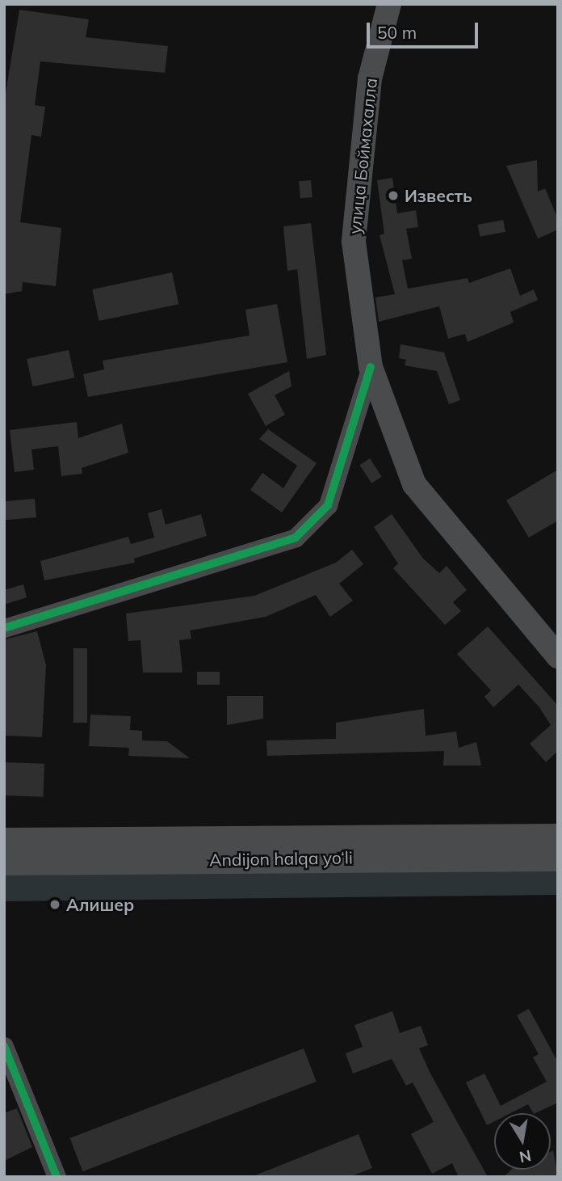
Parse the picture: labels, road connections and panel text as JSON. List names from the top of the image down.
{
  "streets": {
    "highway": ["Andijon halqa yo‘li"],
    "main road": ["улица Боймахалла"]
  },
  "places": ["Известь", "Алишер"],
  "scale_bar": "50 m",
  "north": "bottom"
}
